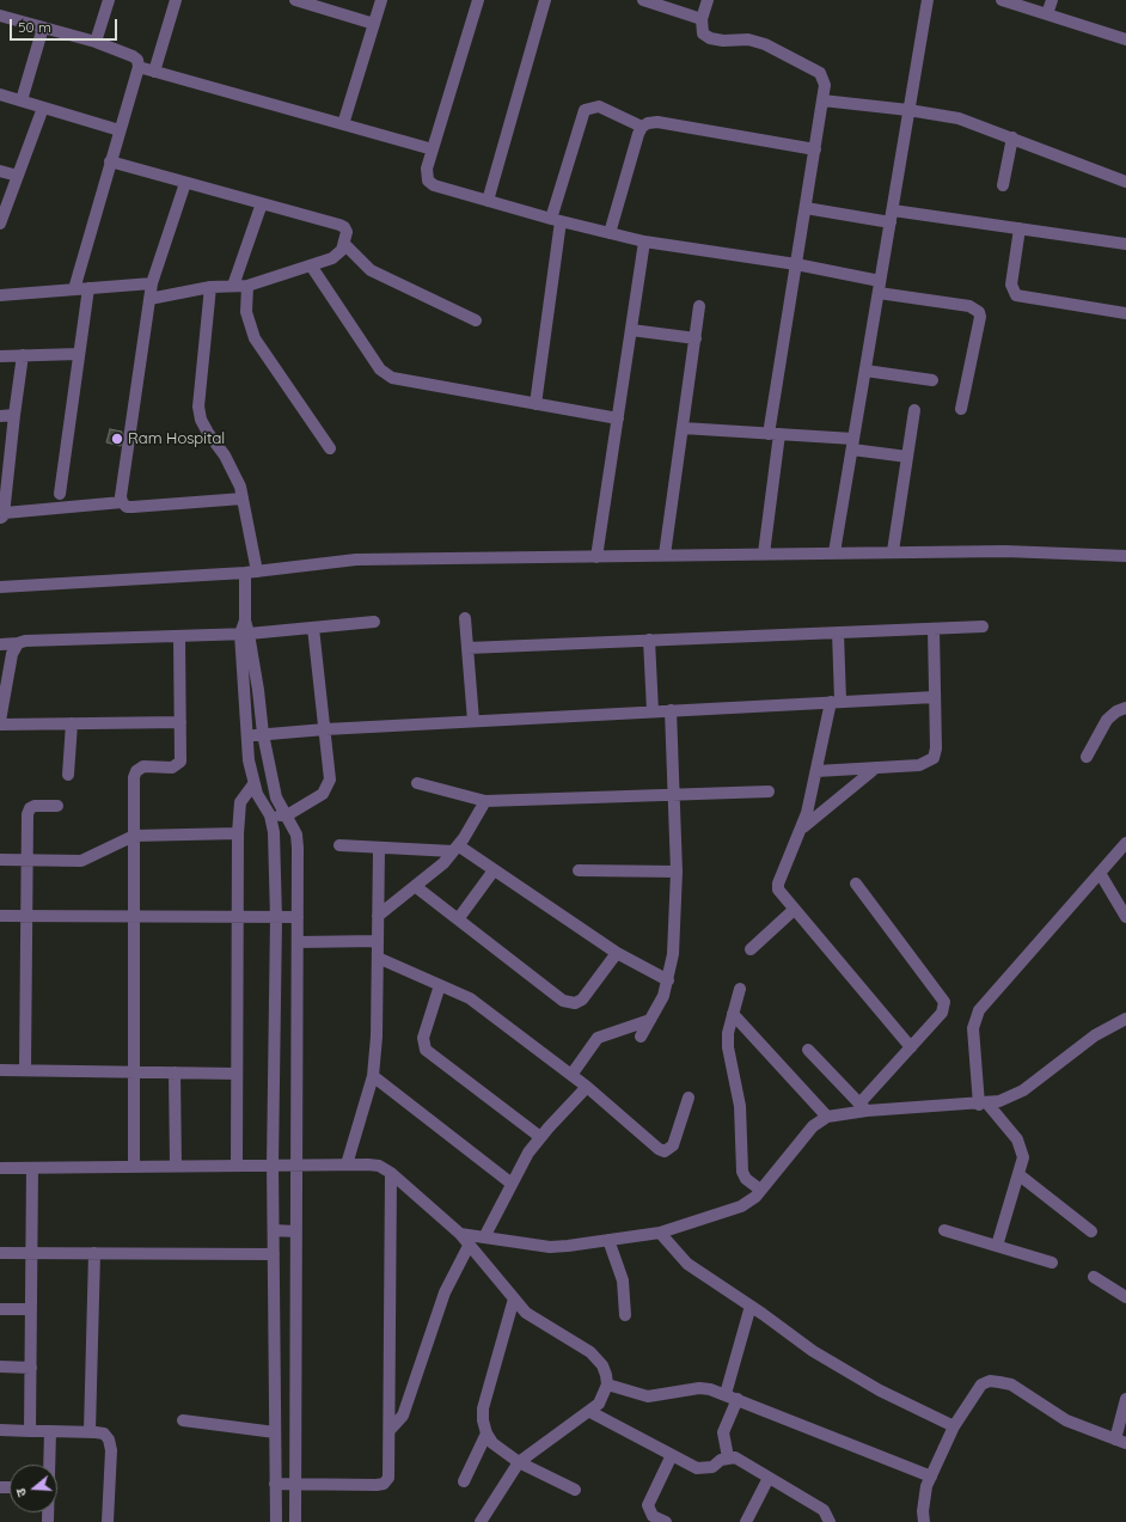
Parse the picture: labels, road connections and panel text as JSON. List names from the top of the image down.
{
  "places": ["Ram Hospital"],
  "scale_bar": "50 m",
  "north": "left"
}
